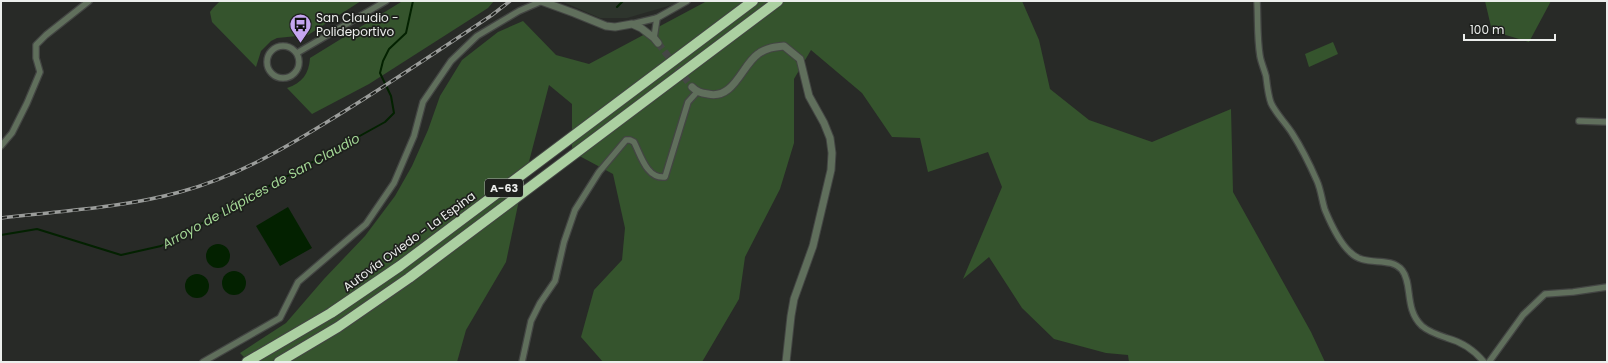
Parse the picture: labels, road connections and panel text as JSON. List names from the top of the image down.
{
  "streets": {
    "highway": ["A-63", "Autovía Oviedo - La Espina"]
  },
  "water": ["Arroyo de Llápices de San Claudio"],
  "places": {
    "bus stop": ["San Claudio - Polideportivo"]
  },
  "scale_bar": "100 m"
}
